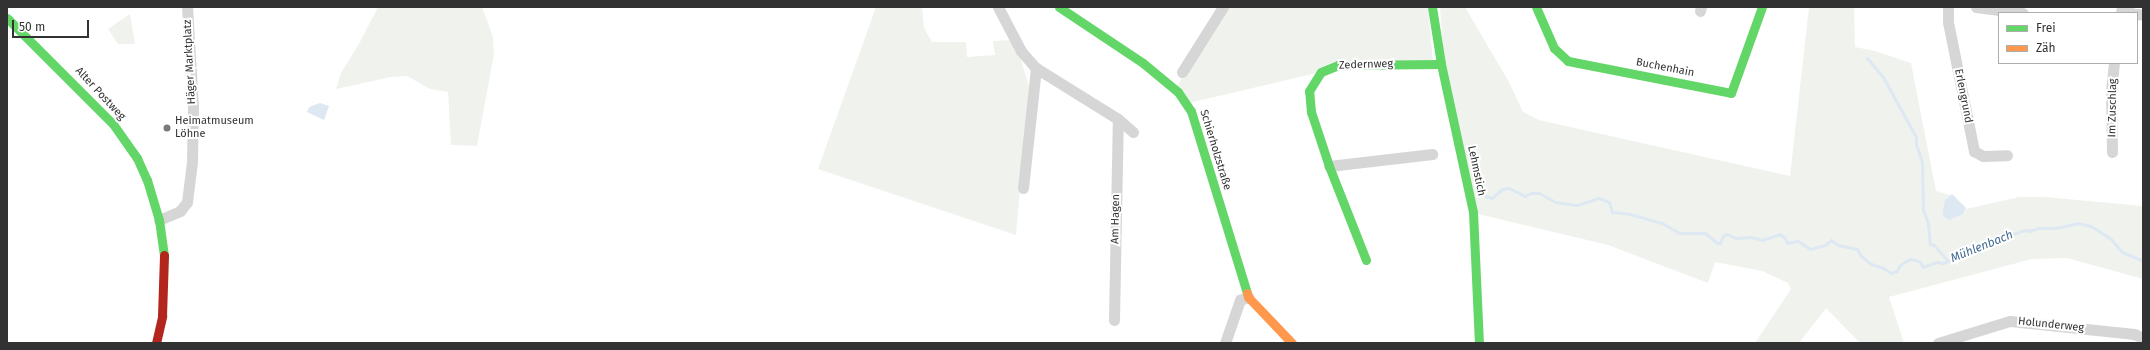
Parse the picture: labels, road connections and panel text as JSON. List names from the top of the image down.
{
  "streets": {
    "street": [
      "Häger Marktplatz",
      "Zedernweg",
      "Buchenhain",
      "Alter Postweg",
      "Erlengrund",
      "Im Zuschlag",
      "Schierholzstraße",
      "Lehmstich",
      "Am Hagen",
      "Holunderweg"
    ]
  },
  "crossings": [
    ["Häger Marktplatz", "Alter Postweg"],
    ["Zedernweg", "Lehmstich"]
  ],
  "water": ["Mühlenbach"],
  "places": ["Heimatmuseum Löhne"],
  "legend": ["Frei", "Zäh"],
  "scale_bar": "50 m"
}
